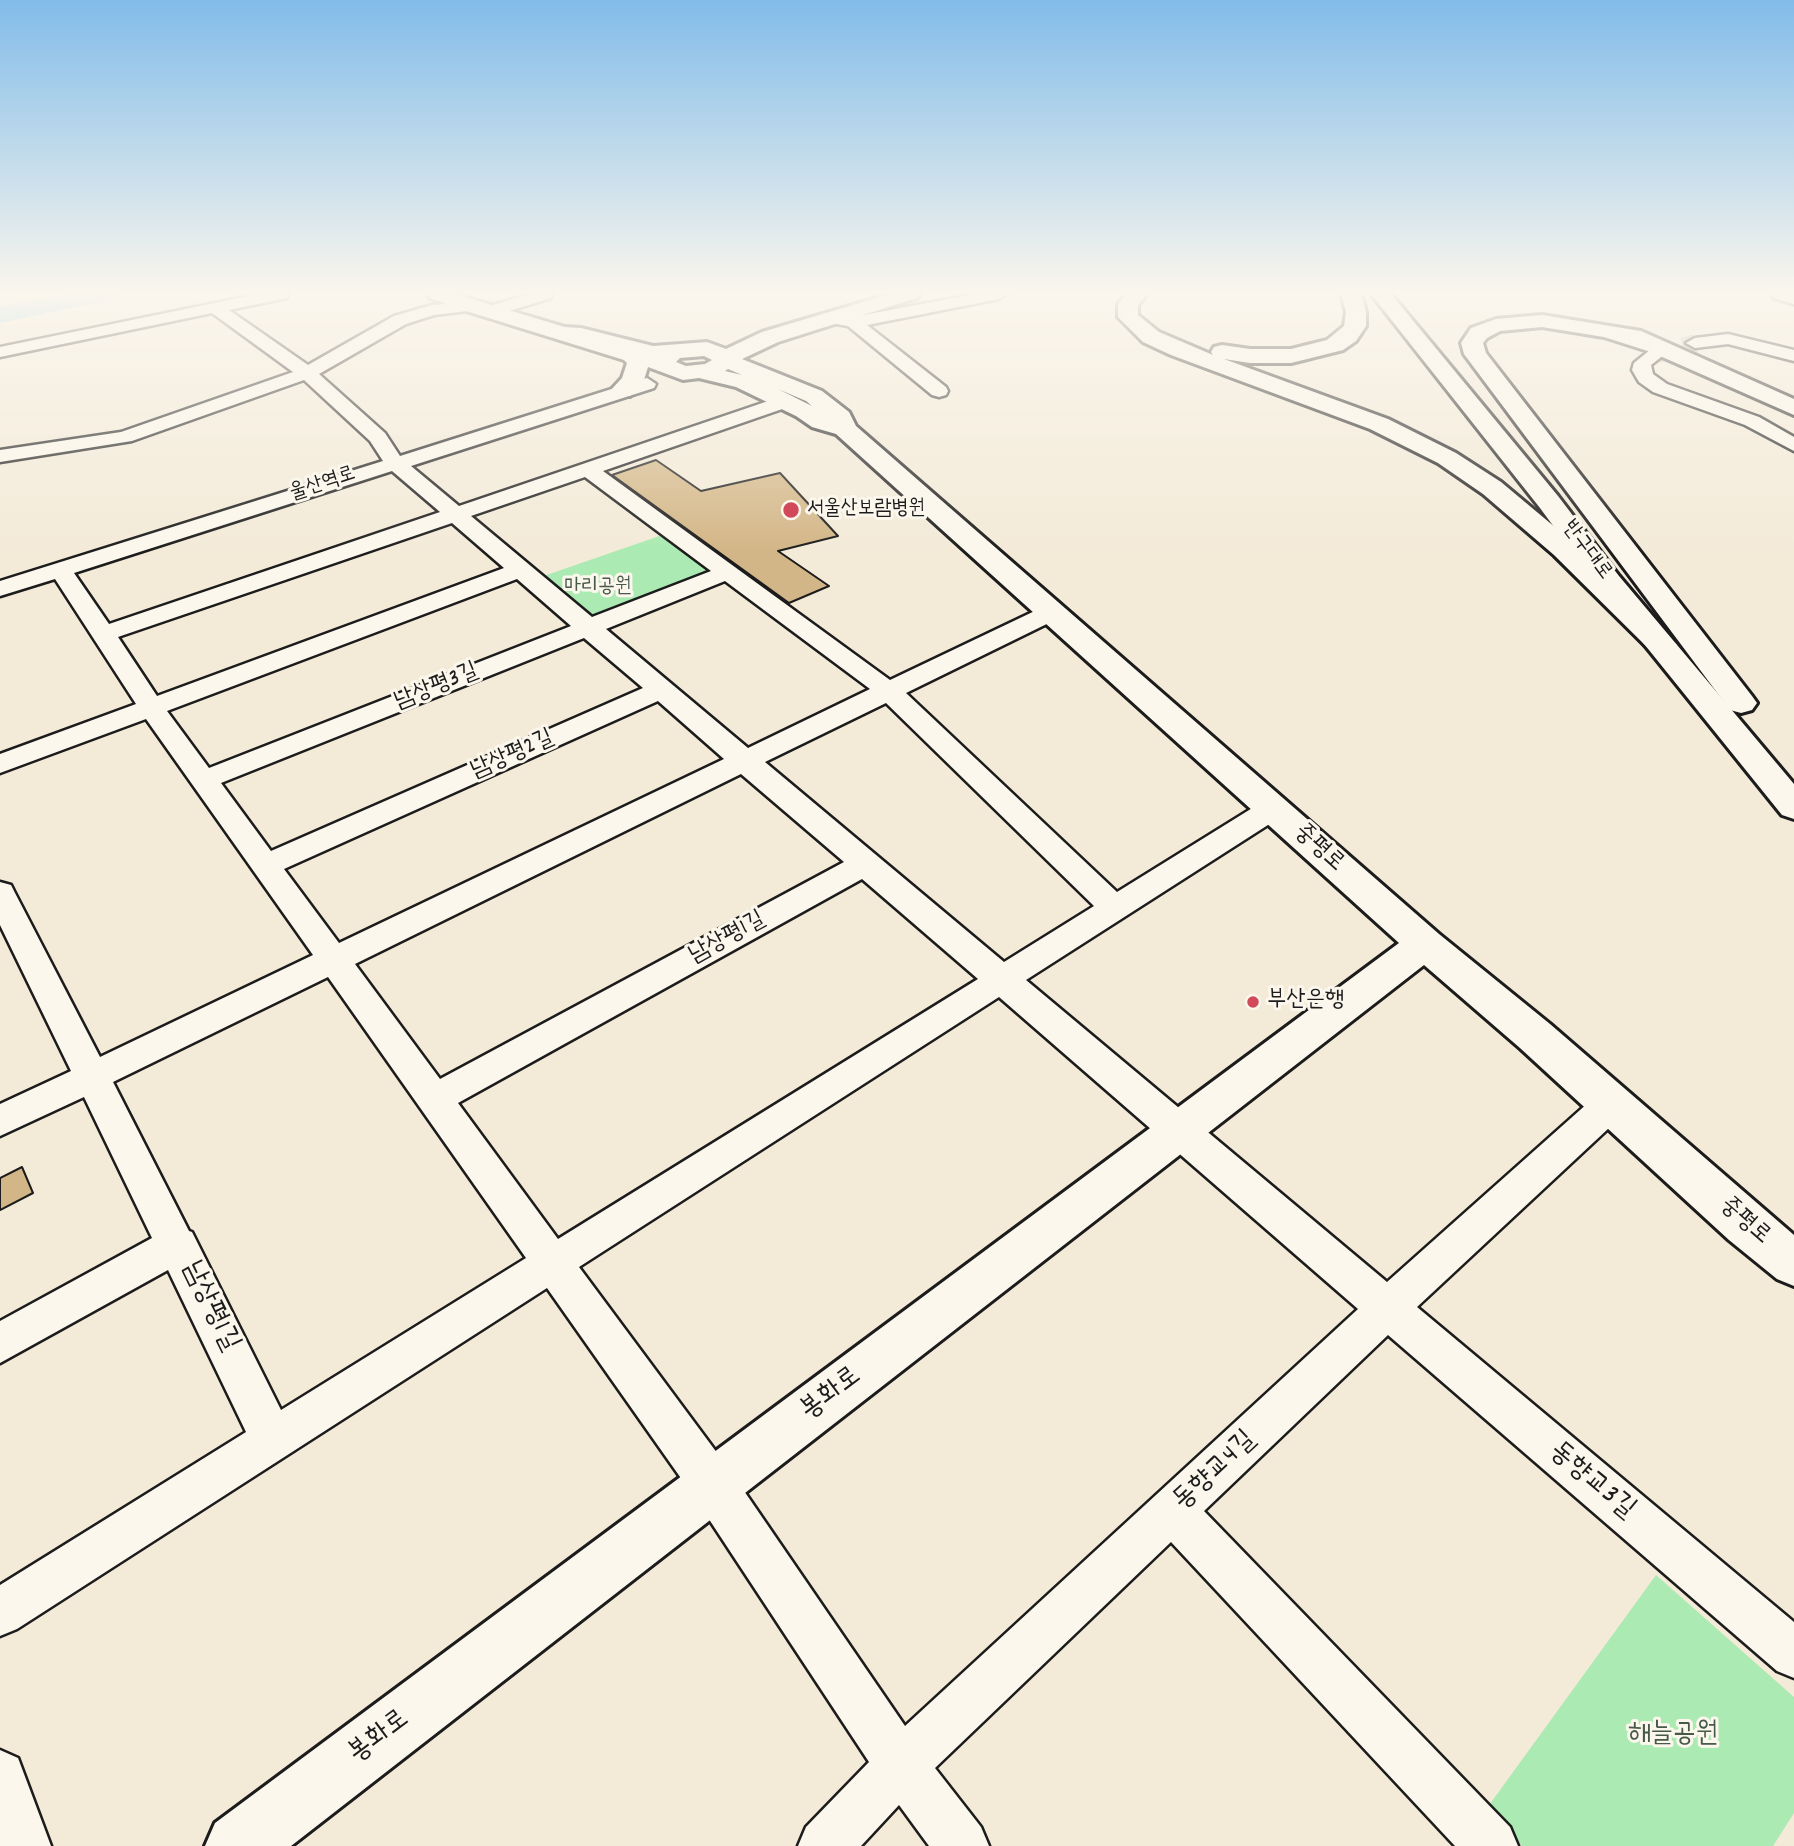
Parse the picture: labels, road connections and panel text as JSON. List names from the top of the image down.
{
  "streets": {
    "main road": ["반구대로", "중평로", "봉화로"],
    "street": [
      "울산역로",
      "남상평3길",
      "남상평2길",
      "남상평1길",
      "동향교4길",
      "동향교3길"
    ]
  },
  "crossings": [
    ["중평로", "봉화로"],
    ["중평로", "동향교4길"],
    ["봉화로", "동향교3길"],
    ["동향교4길", "동향교3길"]
  ],
  "parks": ["마리공원", "해늘공원"],
  "places": ["서울산보람병원", "부산은행"]
}
